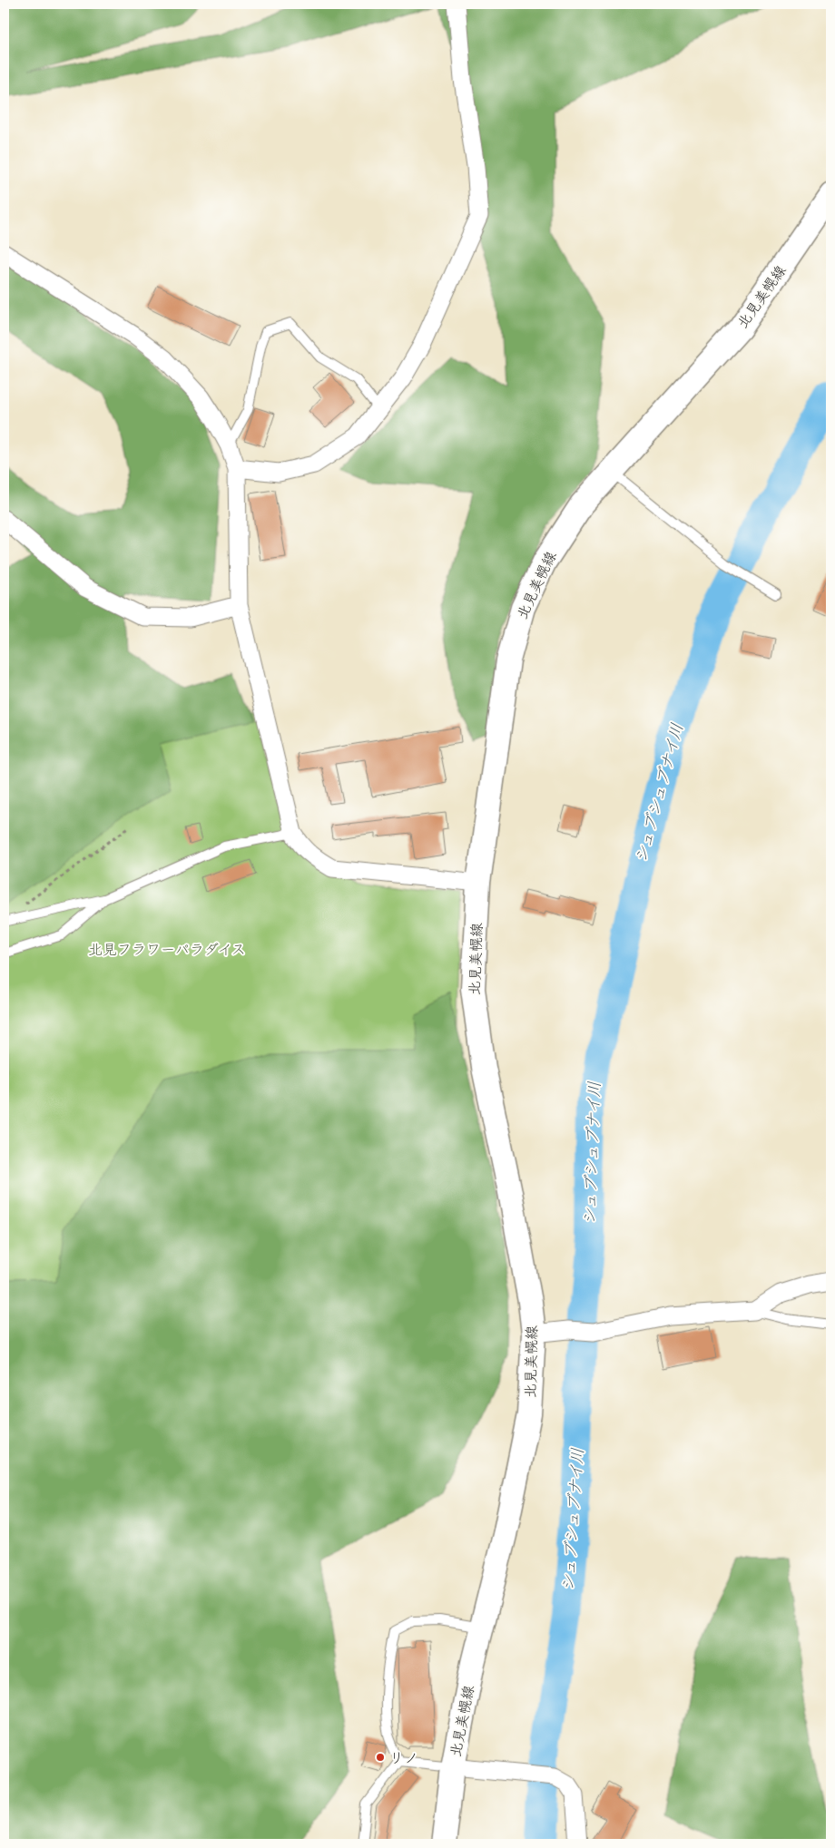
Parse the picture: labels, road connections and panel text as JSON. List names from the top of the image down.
{
  "streets": {
    "main road": ["北見美幌線"]
  },
  "water": ["シュブシュブナイ川"],
  "parks": ["北見フラワーパラダイス"],
  "places": ["リノ"]
}
